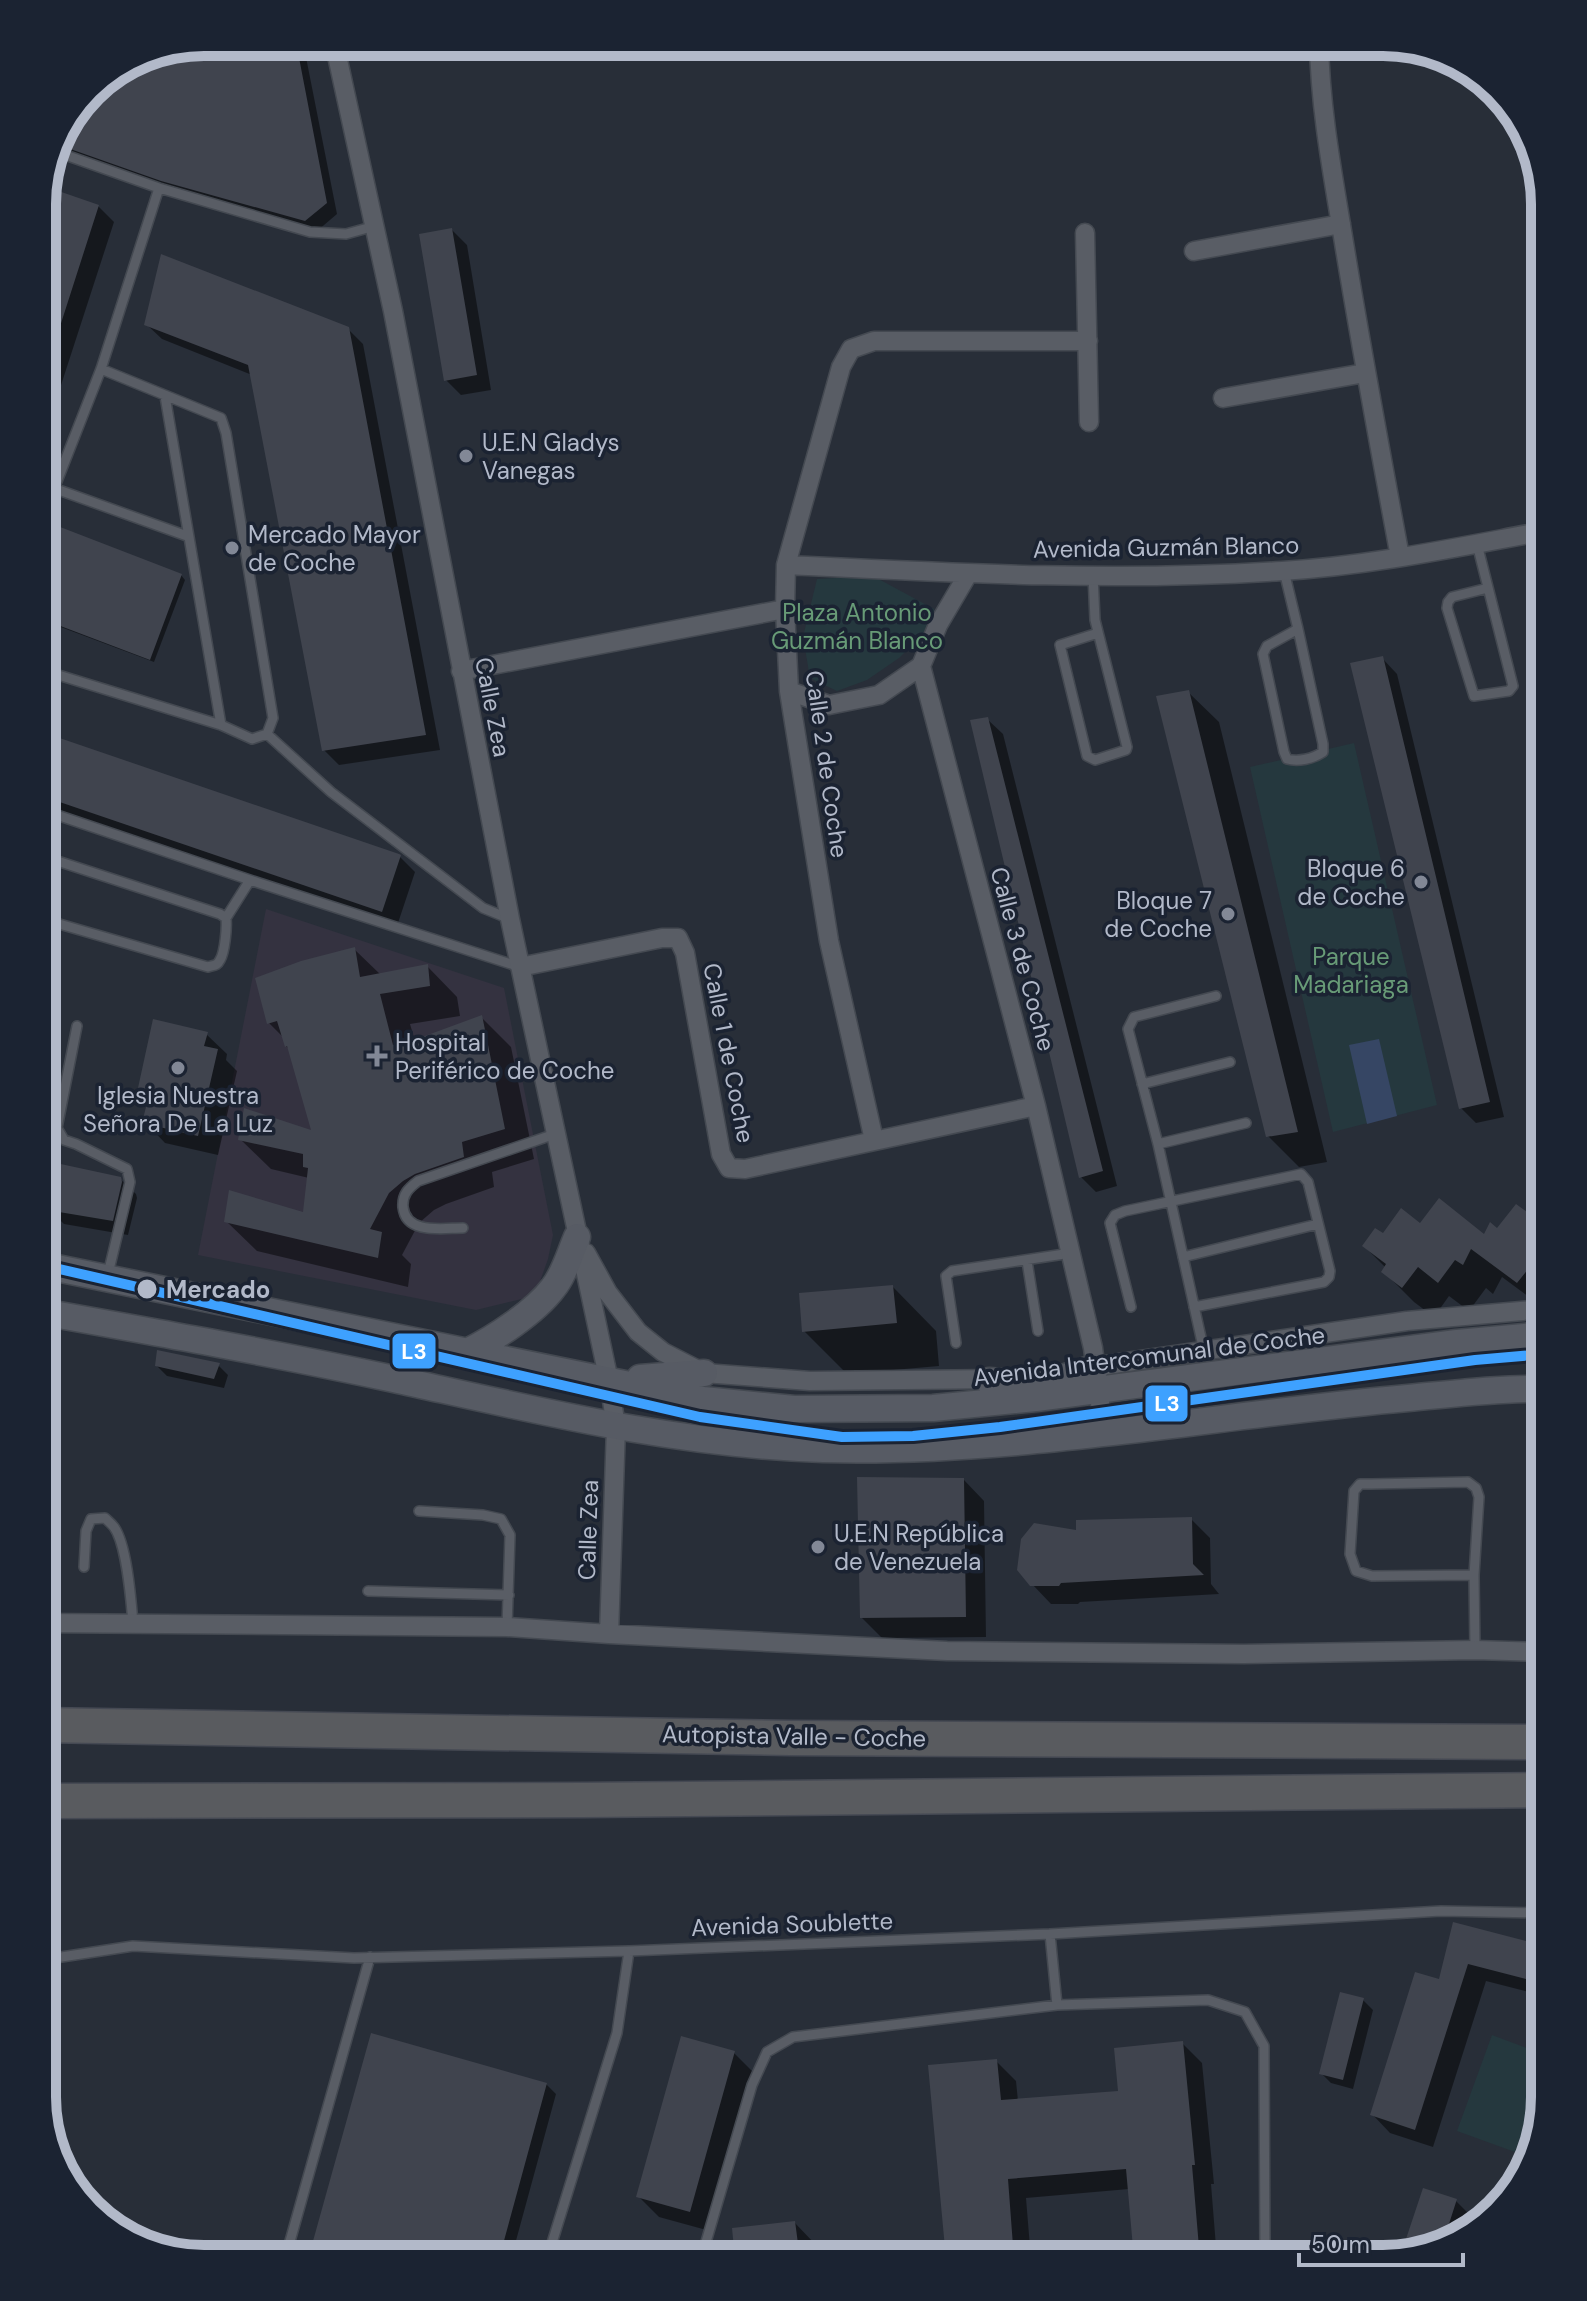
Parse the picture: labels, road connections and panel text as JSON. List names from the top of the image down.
{
  "streets": {
    "highway": ["Autopista Valle - Coche"],
    "main road": ["Avenida Intercomunal de Coche"],
    "street": [
      "Avenida Guzmán Blanco",
      "Calle Zea",
      "Calle 2 de Coche",
      "Calle 3 de Coche",
      "Calle 1 de Coche"
    ],
    "lane": ["Avenida Soublette"]
  },
  "crossings": [
    ["Avenida Guzmán Blanco", "Calle 2 de Coche"],
    ["Calle Zea", "Calle 1 de Coche"],
    ["Calle Zea", "Avenida Intercomunal de Coche"],
    ["Calle 2 de Coche", "Calle 1 de Coche"],
    ["Calle 3 de Coche", "Calle 1 de Coche"],
    ["Calle 3 de Coche", "Avenida Intercomunal de Coche"]
  ],
  "parks": ["Plaza Antonio Guzmán Blanco", "Parque Madariaga"],
  "places": {
    "other": [
      "U.E.N Gladys Vanegas",
      "Mercado Mayor de Coche",
      "Bloque 6 de Coche",
      "Bloque 7 de Coche",
      "Iglesia Nuestra Señora De La Luz",
      "Mercado",
      "U.E.N República de Venezuela"
    ],
    "health": ["Hospital Periférico de Coche"]
  },
  "lines": ["transit line L3"],
  "scale_bar": "50 m"
}
